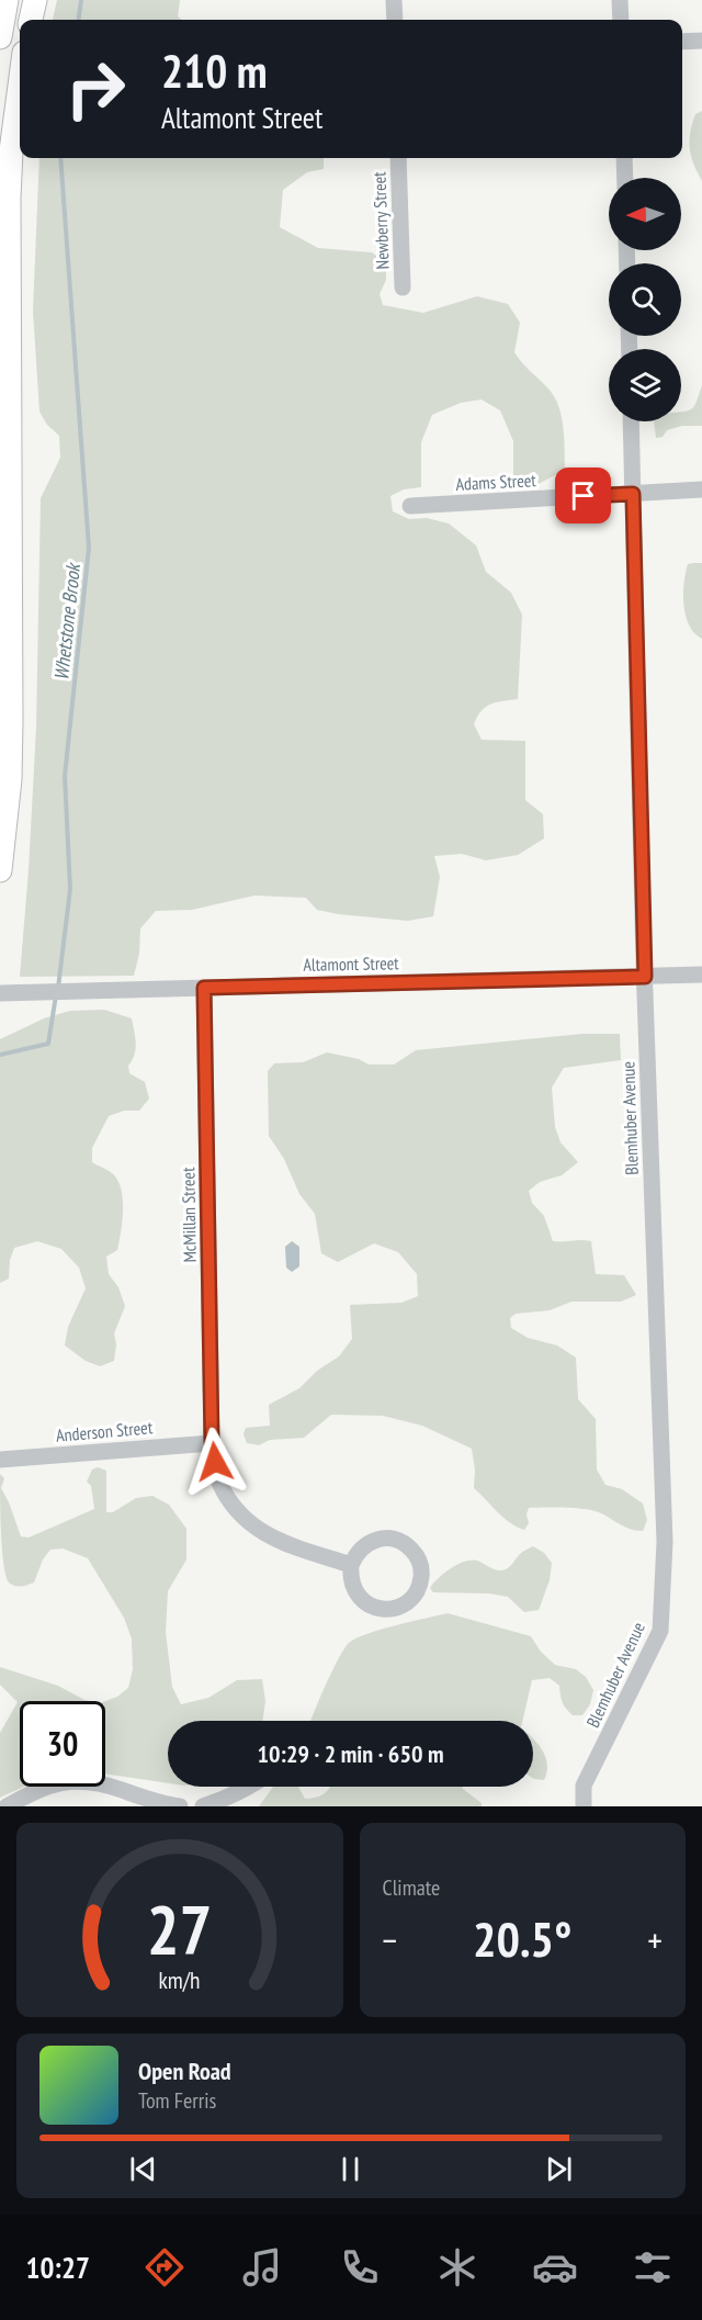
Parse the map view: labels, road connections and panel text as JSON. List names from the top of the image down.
{
  "streets": {
    "street": [
      "Newberry Street",
      "Adams Street",
      "Altamont Street",
      "Blemhuber Avenue",
      "McMillan Street",
      "Anderson Street"
    ]
  },
  "crossings": [
    ["Adams Street", "Blemhuber Avenue"],
    ["Altamont Street", "Blemhuber Avenue"],
    ["Altamont Street", "McMillan Street"],
    ["McMillan Street", "Anderson Street"]
  ],
  "water": ["Whetstone Brook"],
  "north": "left",
  "page": {
    "turn": ["210 m", "Altamont Street"],
    "limit": "30",
    "trip": "10:29 · 2 min · 650 m",
    "tile": "Climate",
    "heat": ["−", "20.5°", "+"],
    "song": ["Open Road", "Tom Ferris"],
    "tabs": "10:27",
    "gauge": ["27", "km/h"]
  }
}
